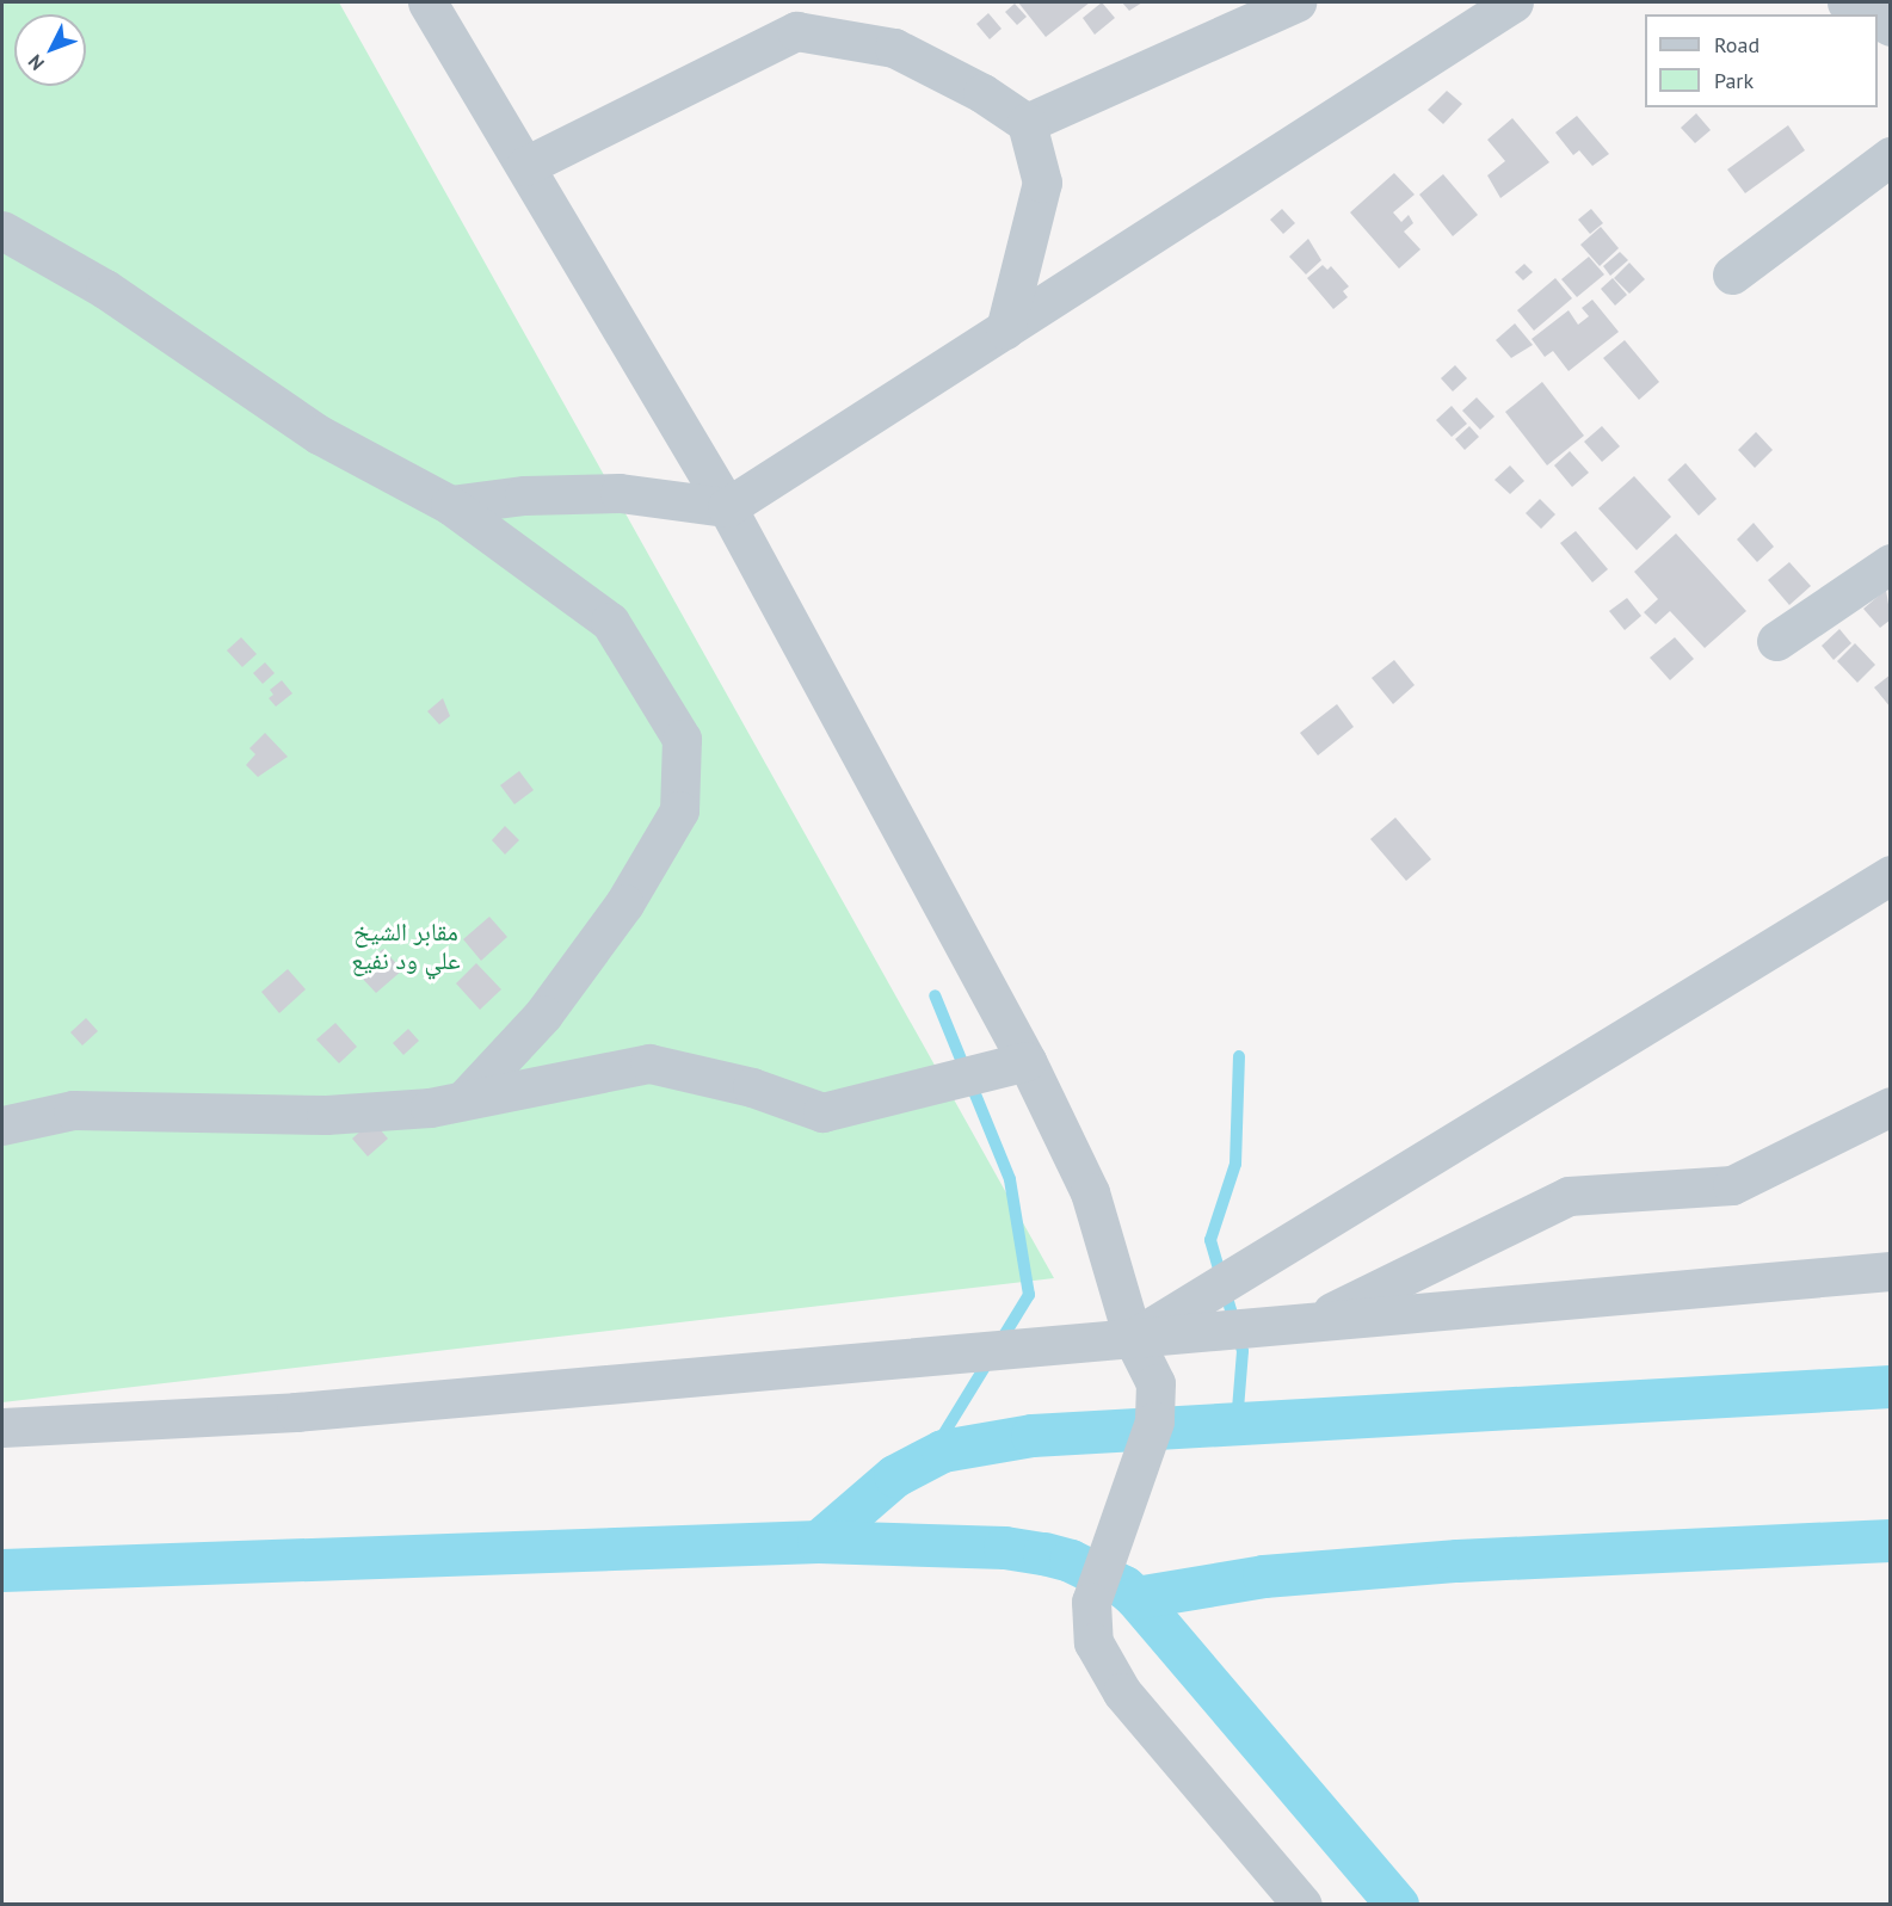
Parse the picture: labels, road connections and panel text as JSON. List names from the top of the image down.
{
  "parks": ["مقابر الشيخ علي ود نفيع"],
  "legend": ["Road", "Park"],
  "north": "bottom left"
}
